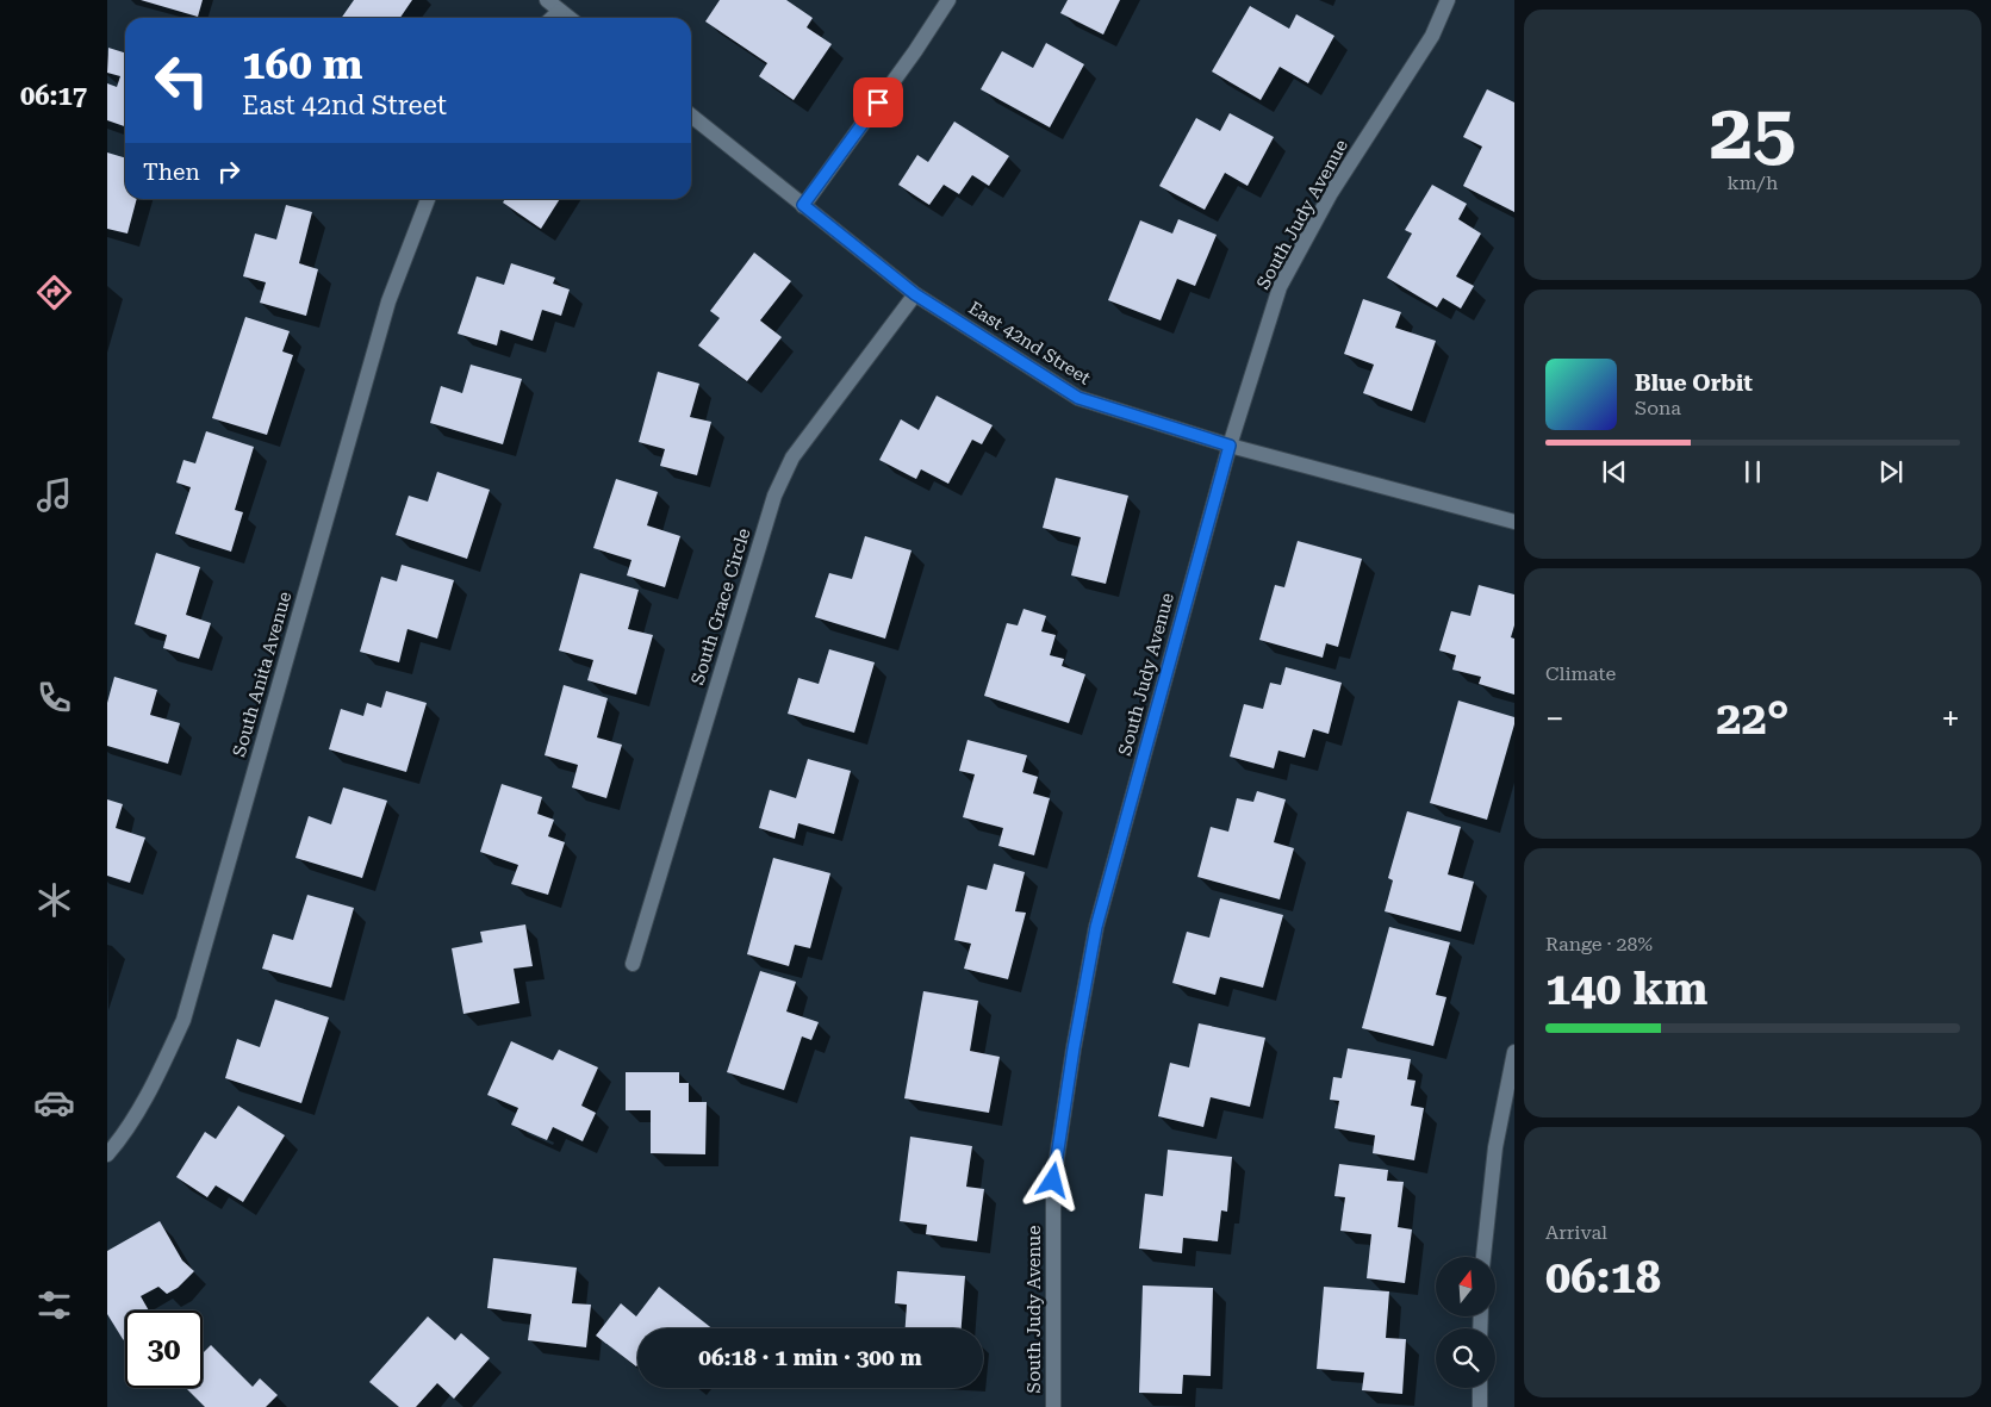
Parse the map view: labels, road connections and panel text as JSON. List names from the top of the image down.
{
  "streets": {
    "street": [
      "South Judy Avenue",
      "East 42nd Street",
      "South Grace Circle",
      "South Anita Avenue"
    ]
  },
  "crossings": [
    ["South Judy Avenue", "East 42nd Street"],
    ["East 42nd Street", "South Grace Circle"]
  ],
  "north": "top",
  "page": {
    "tabs": "06:17",
    "tile": [
      ["25", "km/h"],
      "Climate",
      ["Range · 28%", "140 km"],
      ["Arrival", "06:18"]
    ],
    "turn": ["160 m", "East 42nd Street"],
    "then": "Then",
    "song": ["Blue Orbit", "Sona"],
    "heat": ["−", "22°", "+"],
    "limit": "30",
    "trip": "06:18 · 1 min · 300 m"
  }
}
